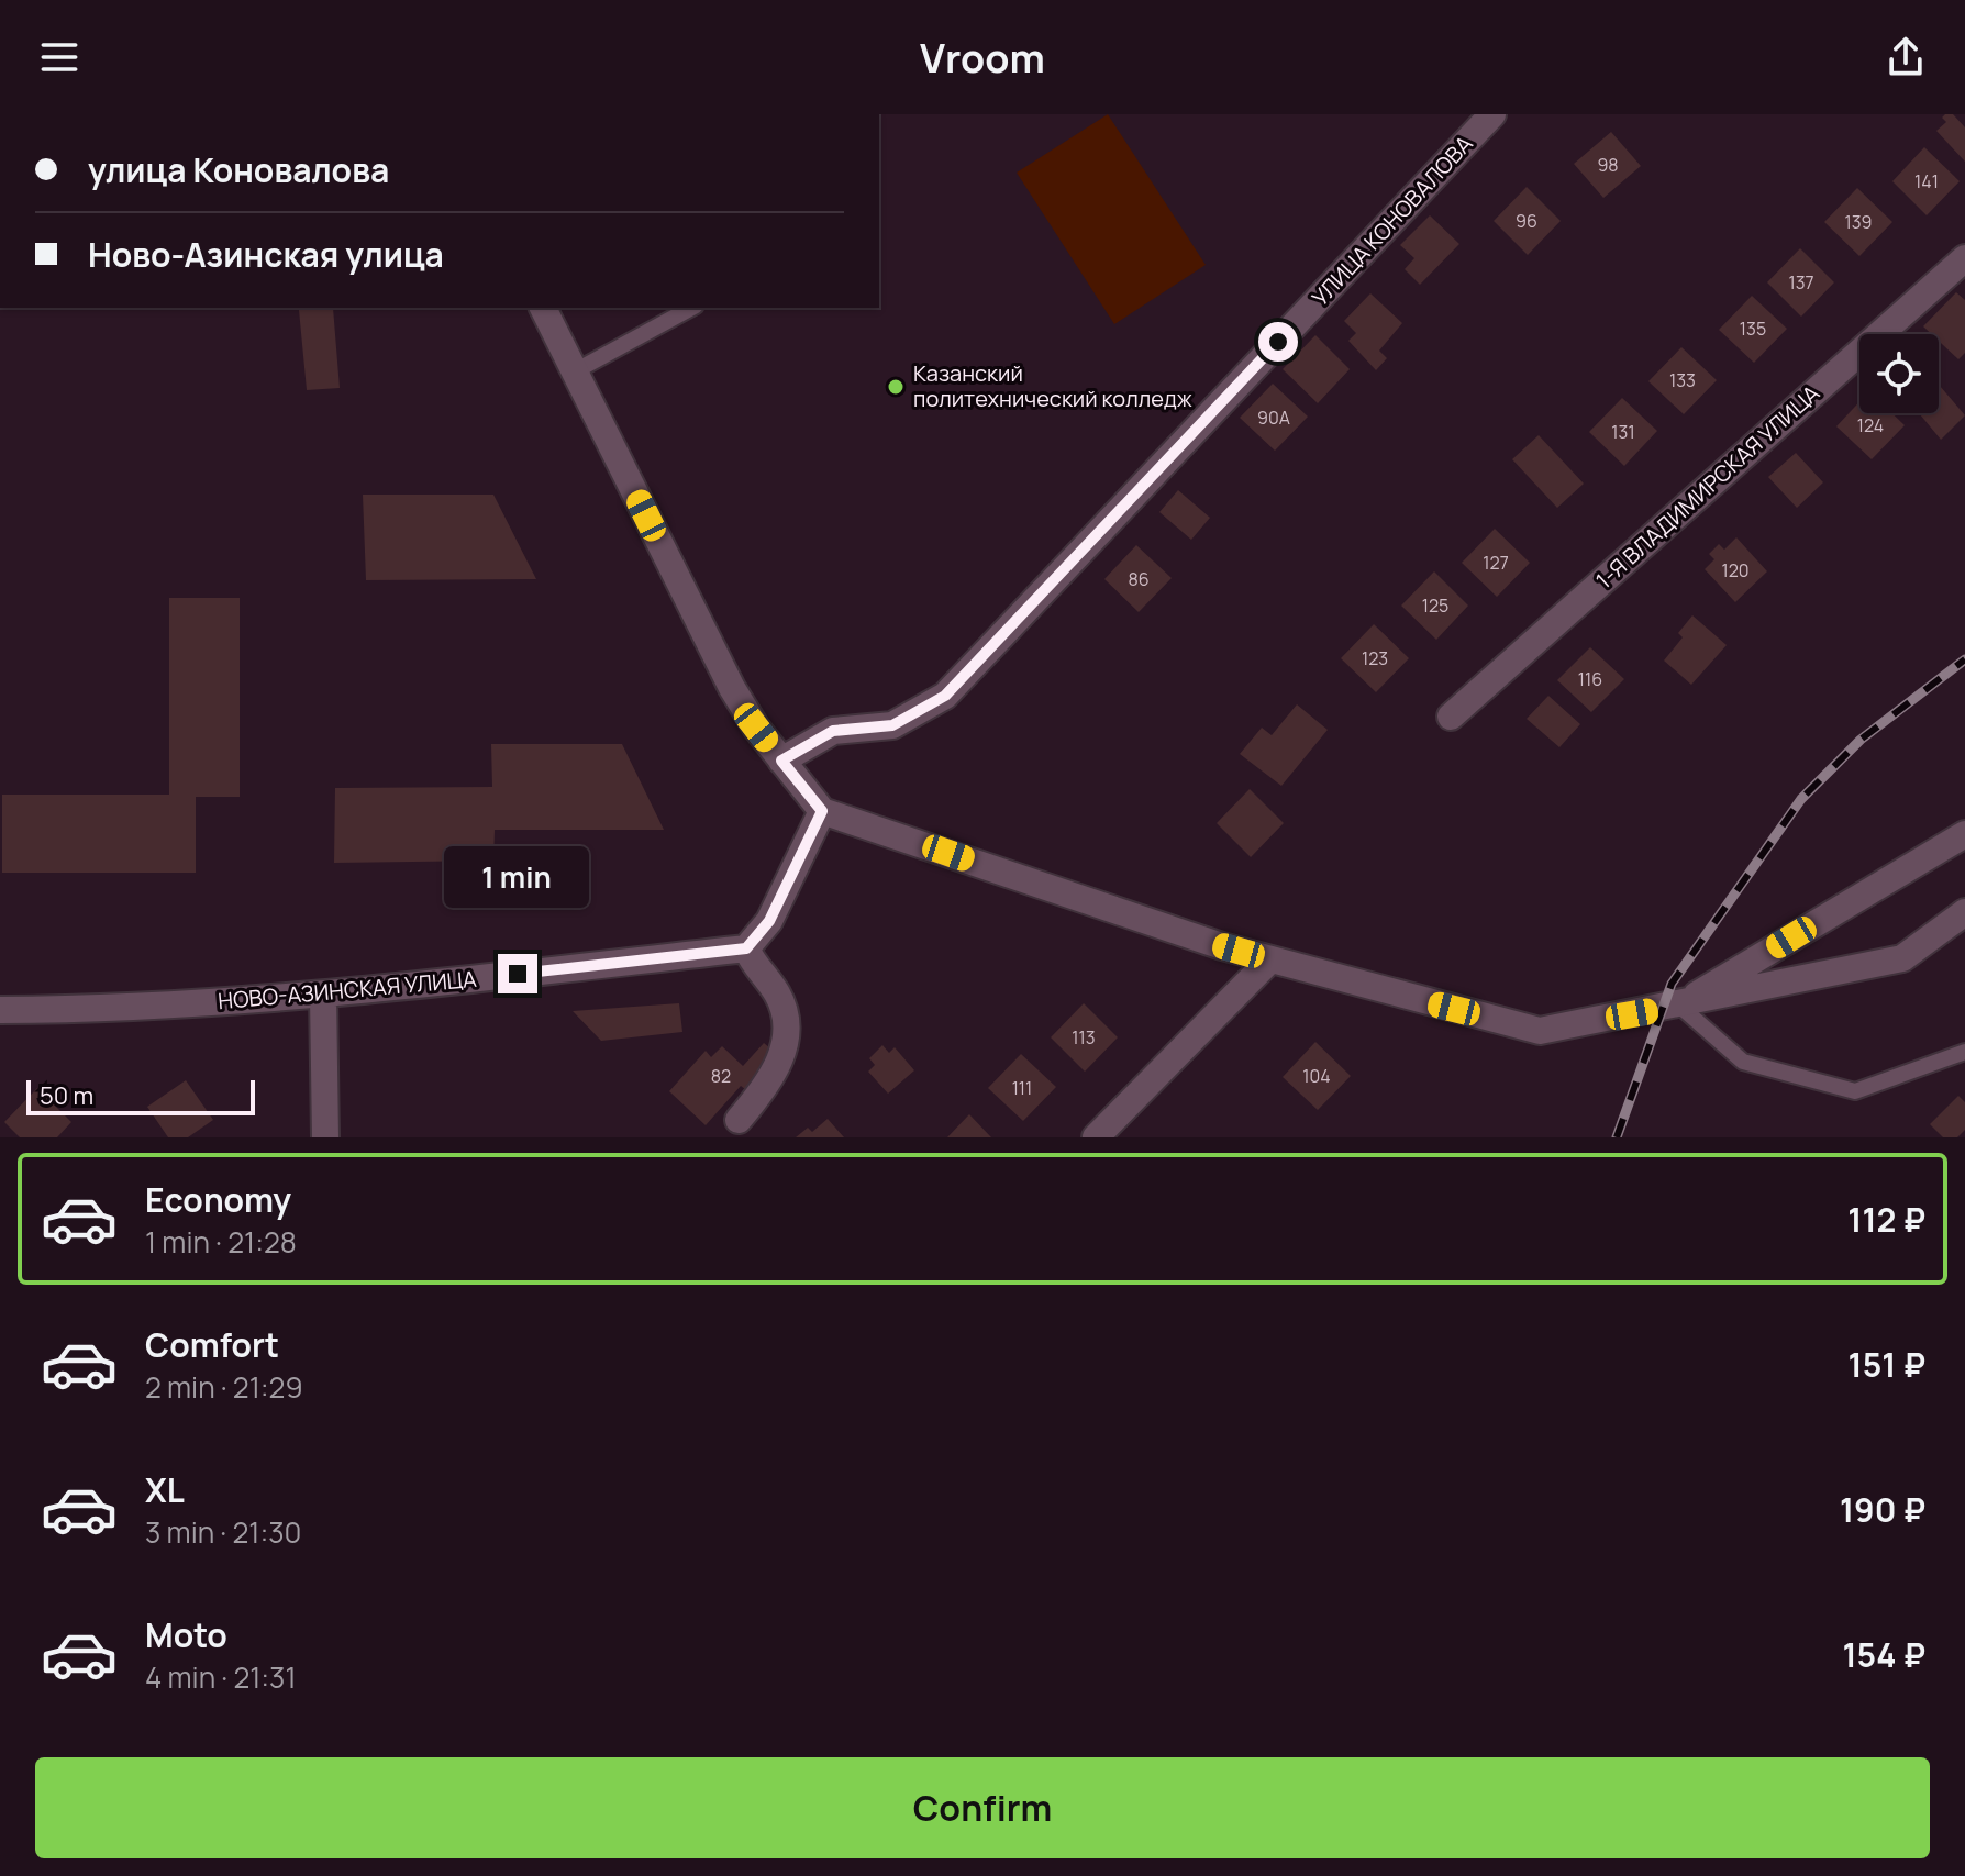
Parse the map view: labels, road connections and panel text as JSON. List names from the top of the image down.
{
  "streets": {
    "street": ["УЛИЦА КОНОВАЛОВА", "1-Я ВЛАДИМИРСКАЯ УЛИЦА", "НОВО-АЗИНСКАЯ УЛИЦА"]
  },
  "places": ["Казанский политехнический колледж"],
  "house_numbers": [
    "98",
    "141",
    "96",
    "139",
    "137",
    "135",
    "133",
    "90А",
    "124",
    "131",
    "127",
    "120",
    "86",
    "125",
    "123",
    "116",
    "113",
    "82",
    "104",
    "111"
  ],
  "scale_bar": "50 m",
  "page": {
    "header": "Vroom",
    "banner": ["улица Коновалова", "Ново-Азинская улица"],
    "bubble": "1 min",
    "scale": "50 m",
    "list": [
      {
        "name": "Economy",
        "note": "1 min · 21:28",
        "value": "112 ₽"
      },
      {
        "name": "Comfort",
        "note": "2 min · 21:29",
        "value": "151 ₽"
      },
      {
        "name": "XL",
        "note": "3 min · 21:30",
        "value": "190 ₽"
      },
      {
        "name": "Moto",
        "note": "4 min · 21:31",
        "value": "154 ₽"
      }
    ],
    "buttons": "Confirm"
  }
}
